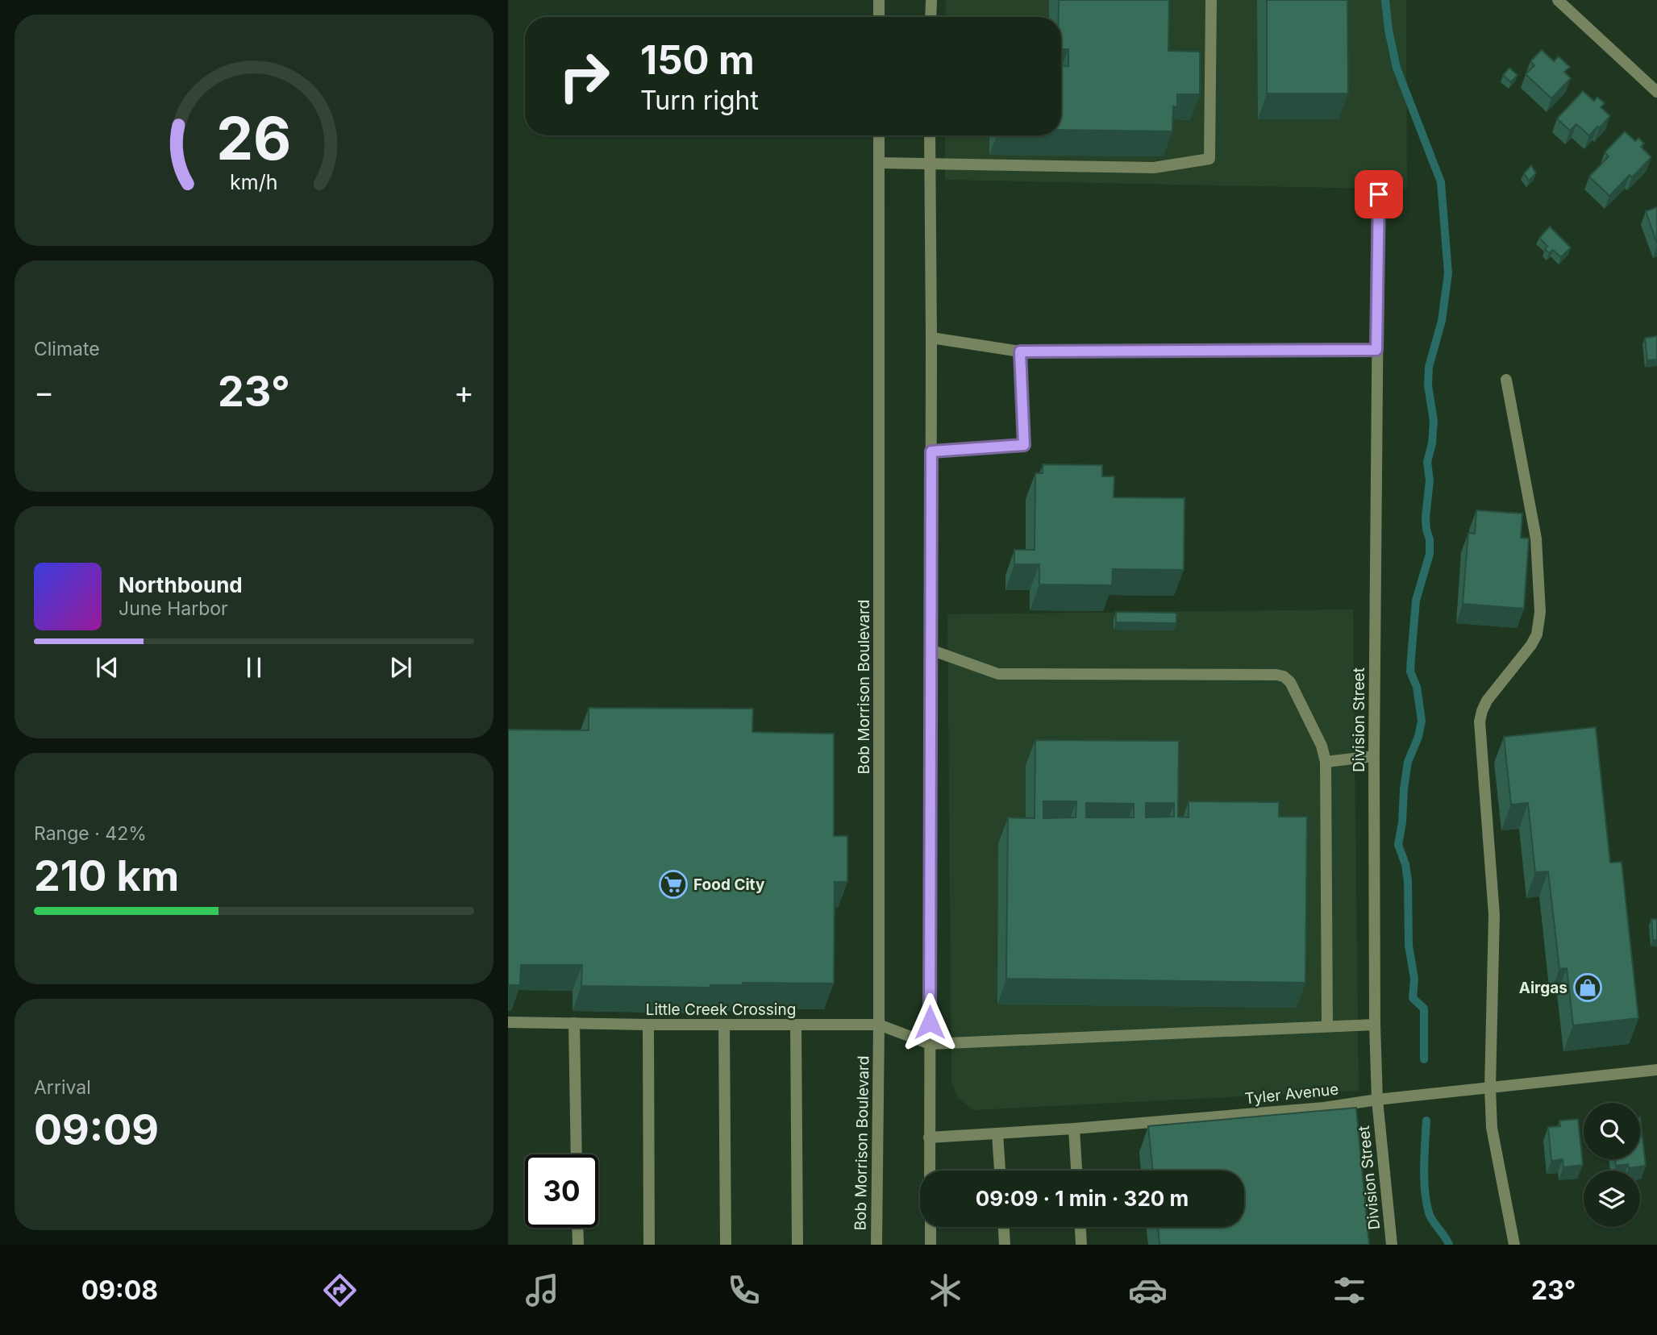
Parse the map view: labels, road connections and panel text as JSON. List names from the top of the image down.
{
  "streets": {
    "street": [
      "Bob Morrison Boulevard",
      "Division Street",
      "Little Creek Crossing",
      "Tyler Avenue"
    ]
  },
  "crossings": [
    ["Bob Morrison Boulevard", "Little Creek Crossing"],
    ["Division Street", "Tyler Avenue"]
  ],
  "places": {
    "supermarket": ["Food City"],
    "shop": ["Airgas"]
  },
  "page": {
    "turn": ["150 m", "Turn right"],
    "tile": [
      "Climate",
      ["Range · 42%", "210 km"],
      ["Arrival", "09:09"]
    ],
    "heat": ["−", "23°", "+"],
    "song": ["Northbound", "June Harbor"],
    "limit": "30",
    "trip": "09:09 · 1 min · 320 m",
    "tabs": ["09:08", "23°"],
    "gauge": ["26", "km/h"]
  }
}
